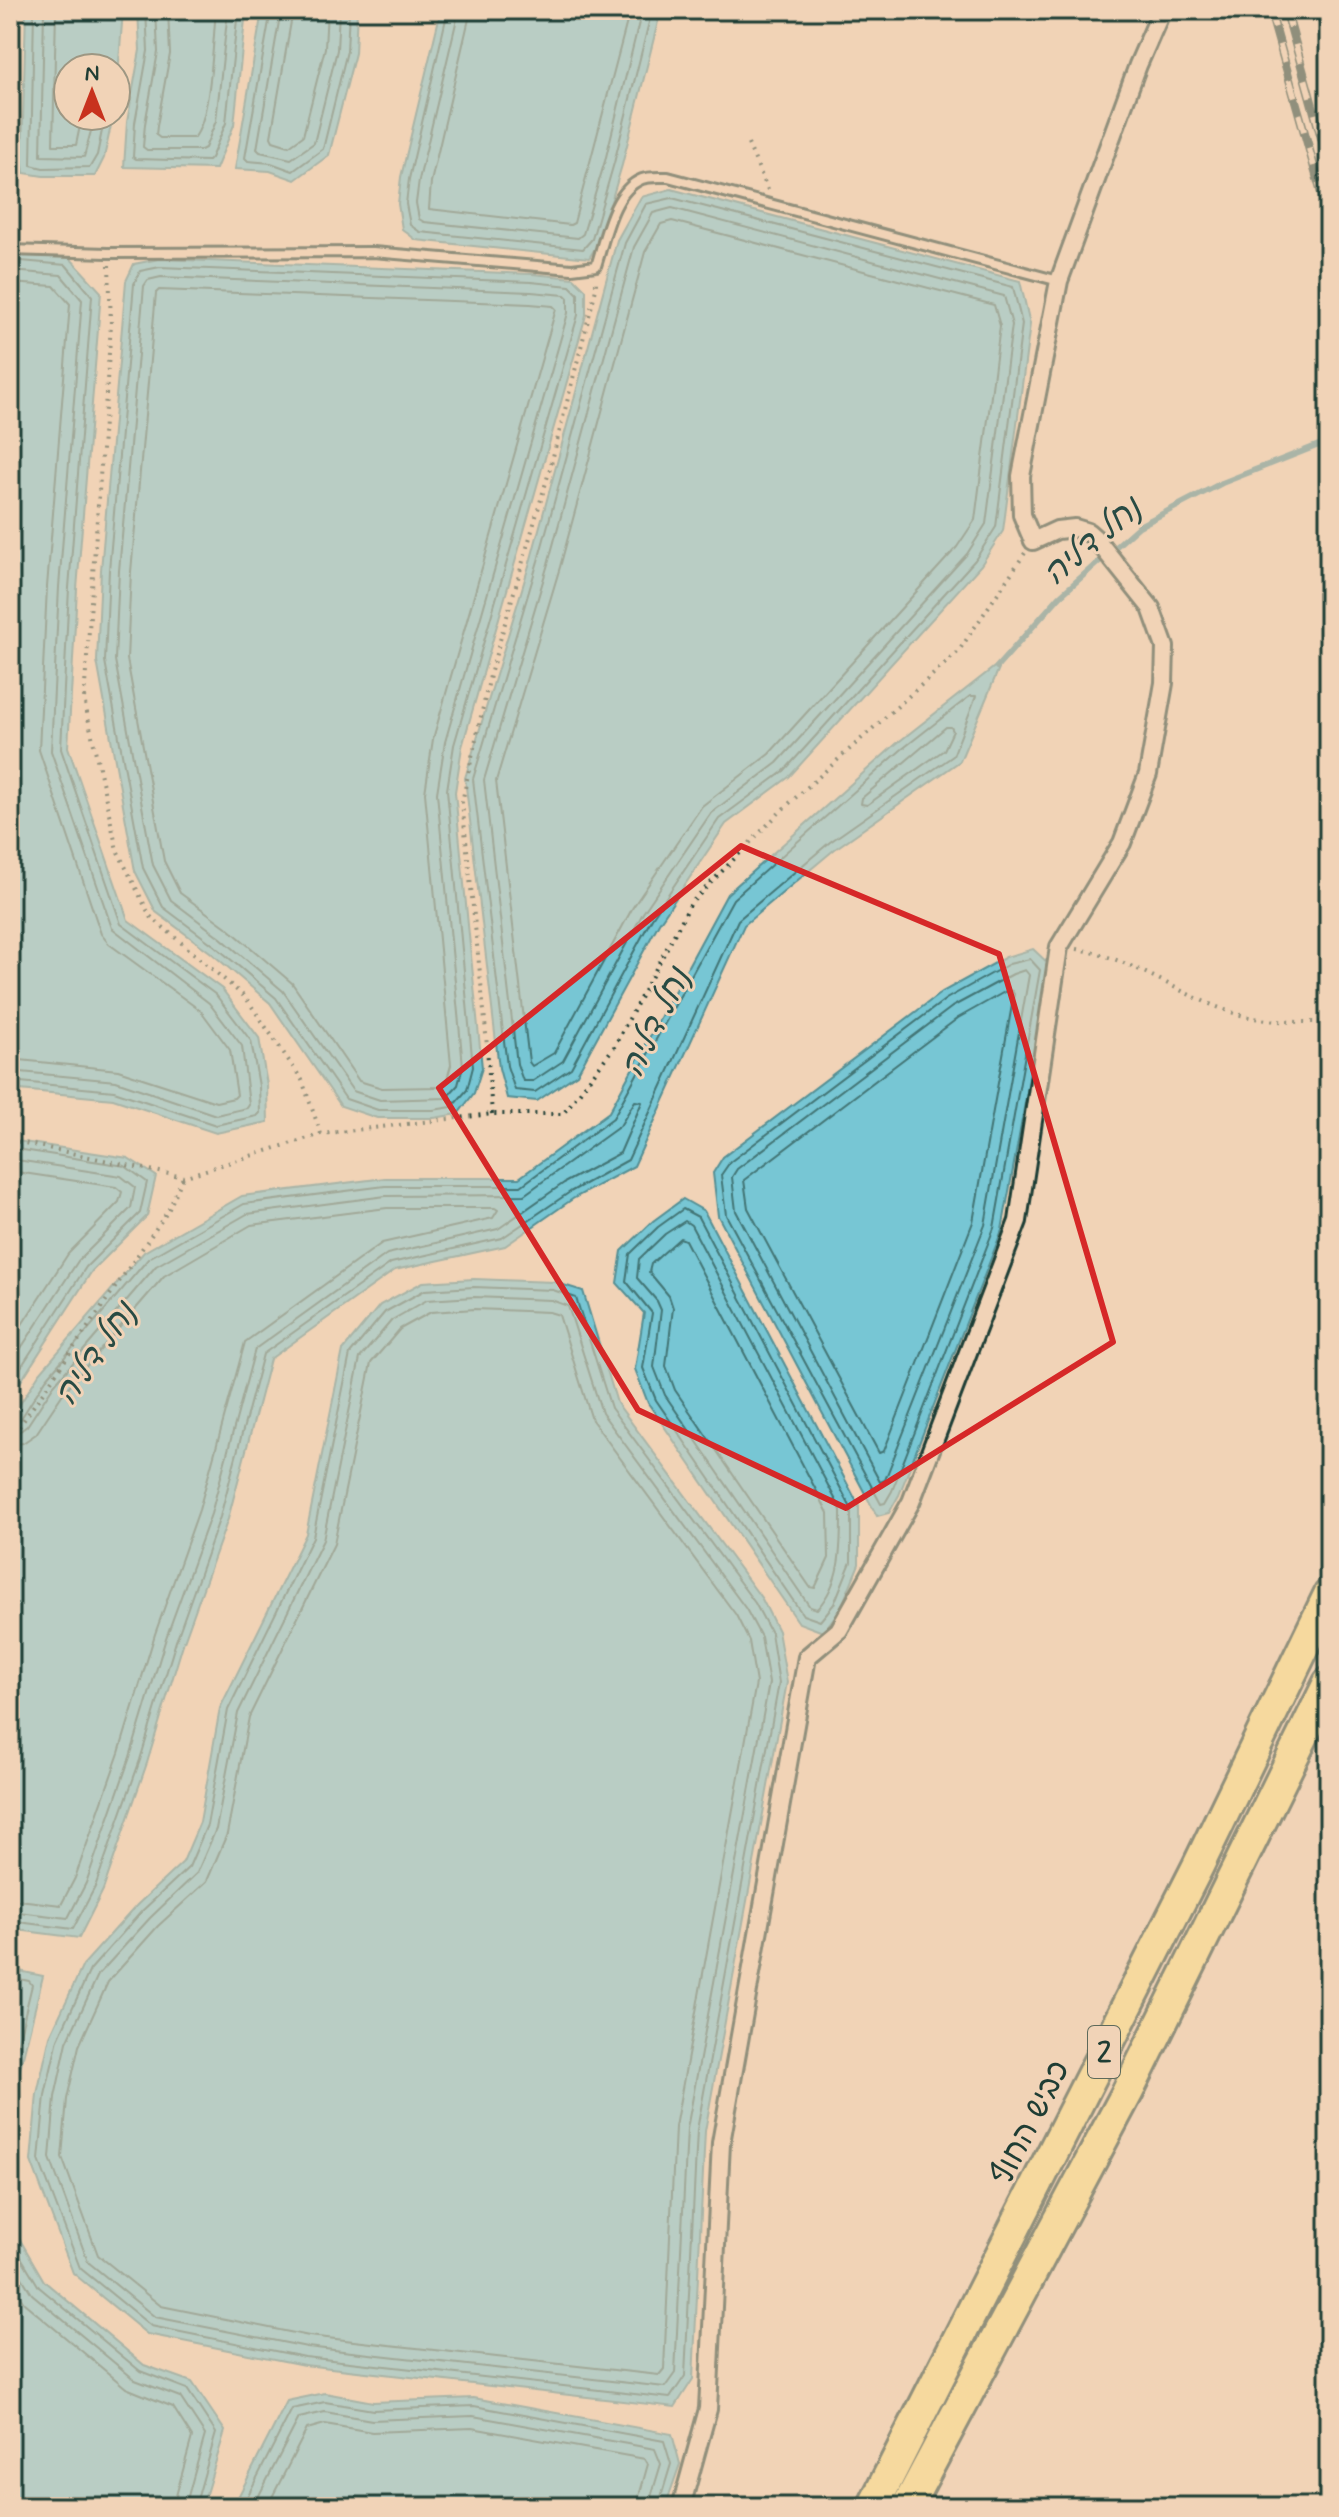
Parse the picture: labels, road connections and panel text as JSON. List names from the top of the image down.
{
  "streets": {
    "highway": ["2", "כביש החוף"]
  },
  "water": ["נחל דליה"],
  "north": "top"
}
